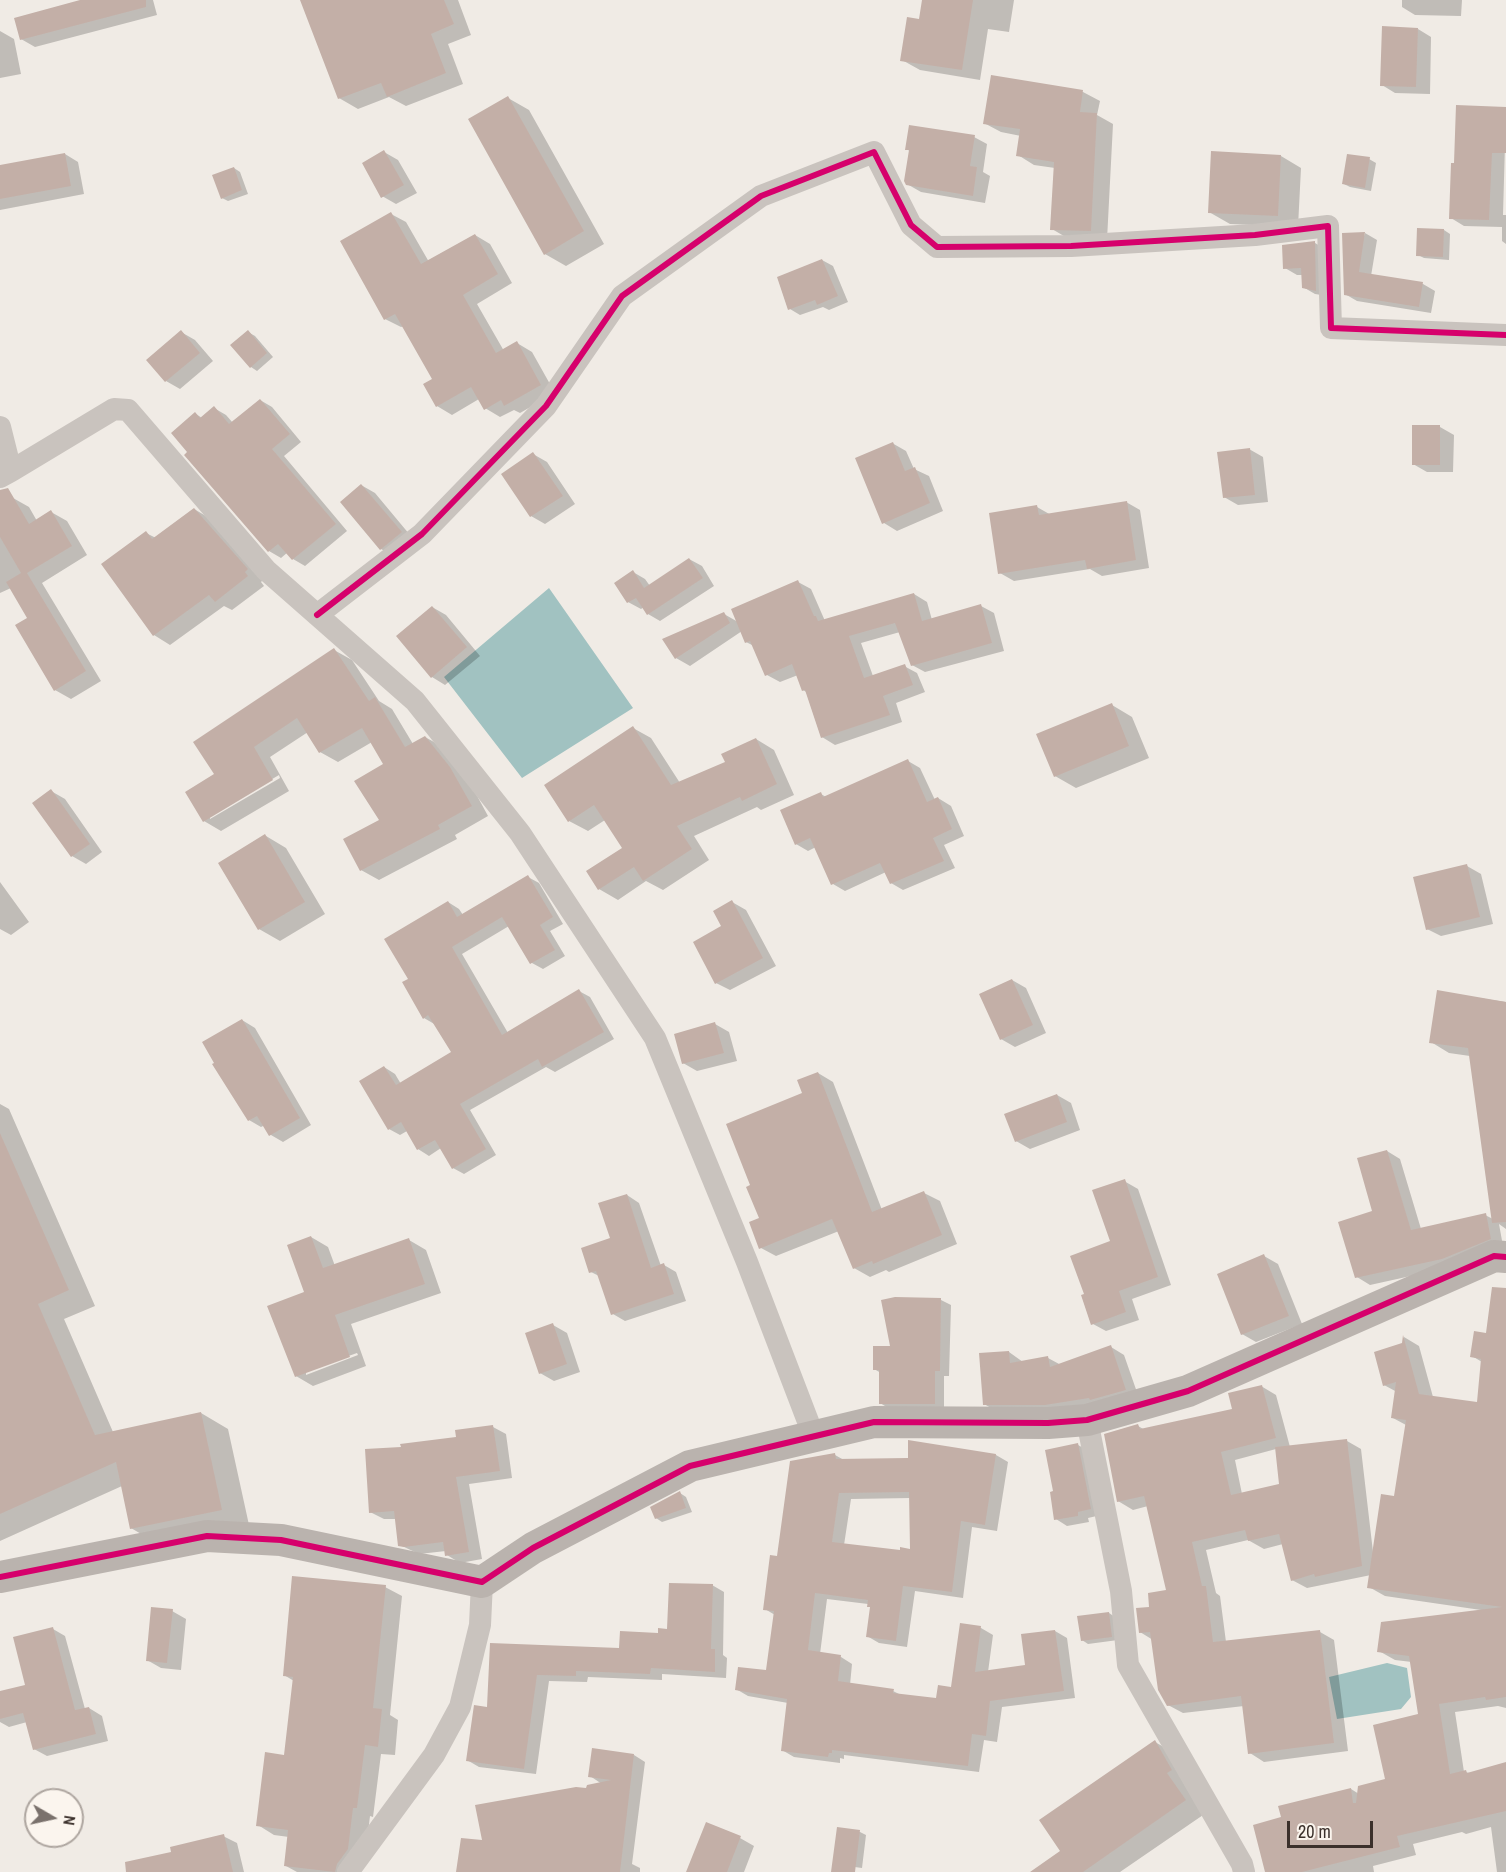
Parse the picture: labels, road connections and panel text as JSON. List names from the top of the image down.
{
  "scale_bar": "20 m",
  "north": "right"
}
